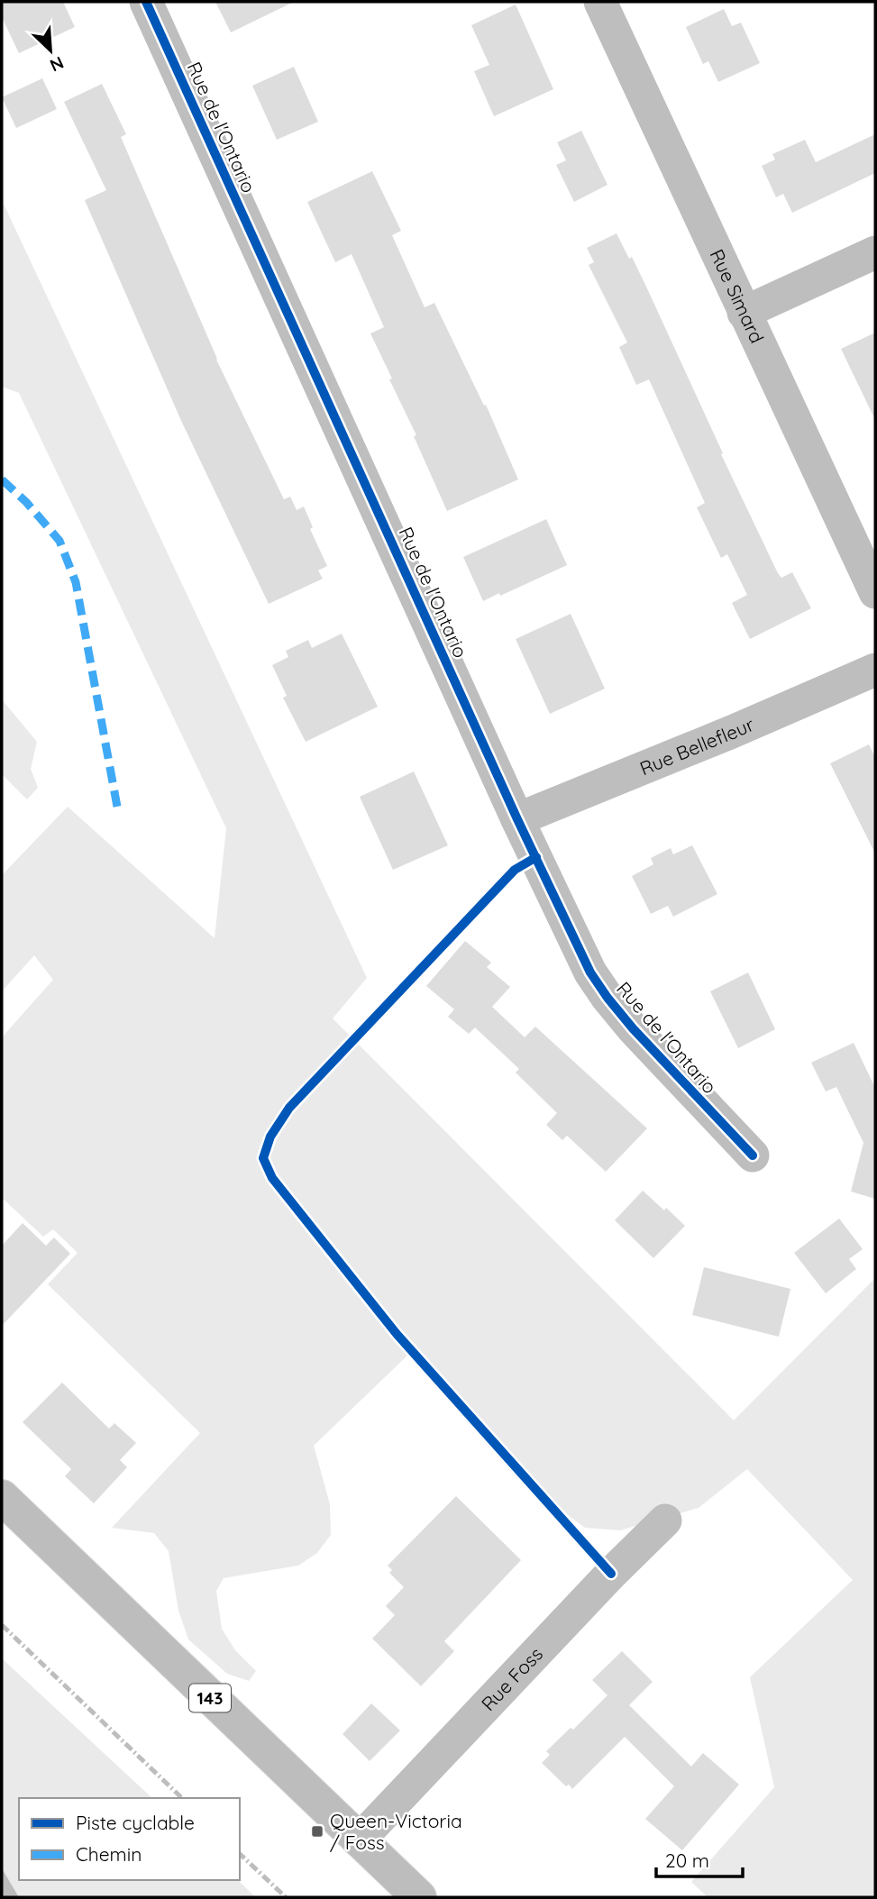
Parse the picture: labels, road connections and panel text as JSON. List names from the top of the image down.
{
  "streets": {
    "main road": ["143"],
    "street": [
      "Rue de l'Ontario",
      "Rue Simard",
      "Rue Bellefleur",
      "Rue Foss"
    ]
  },
  "crossings": [
    ["Rue de l'Ontario", "Rue Bellefleur"],
    ["Rue Foss", "143"]
  ],
  "places": {
    "transit": ["Queen-Victoria / Foss"]
  },
  "legend": ["Piste cyclable", "Chemin"],
  "scale_bar": "20 m",
  "north": "bottom right"
}
